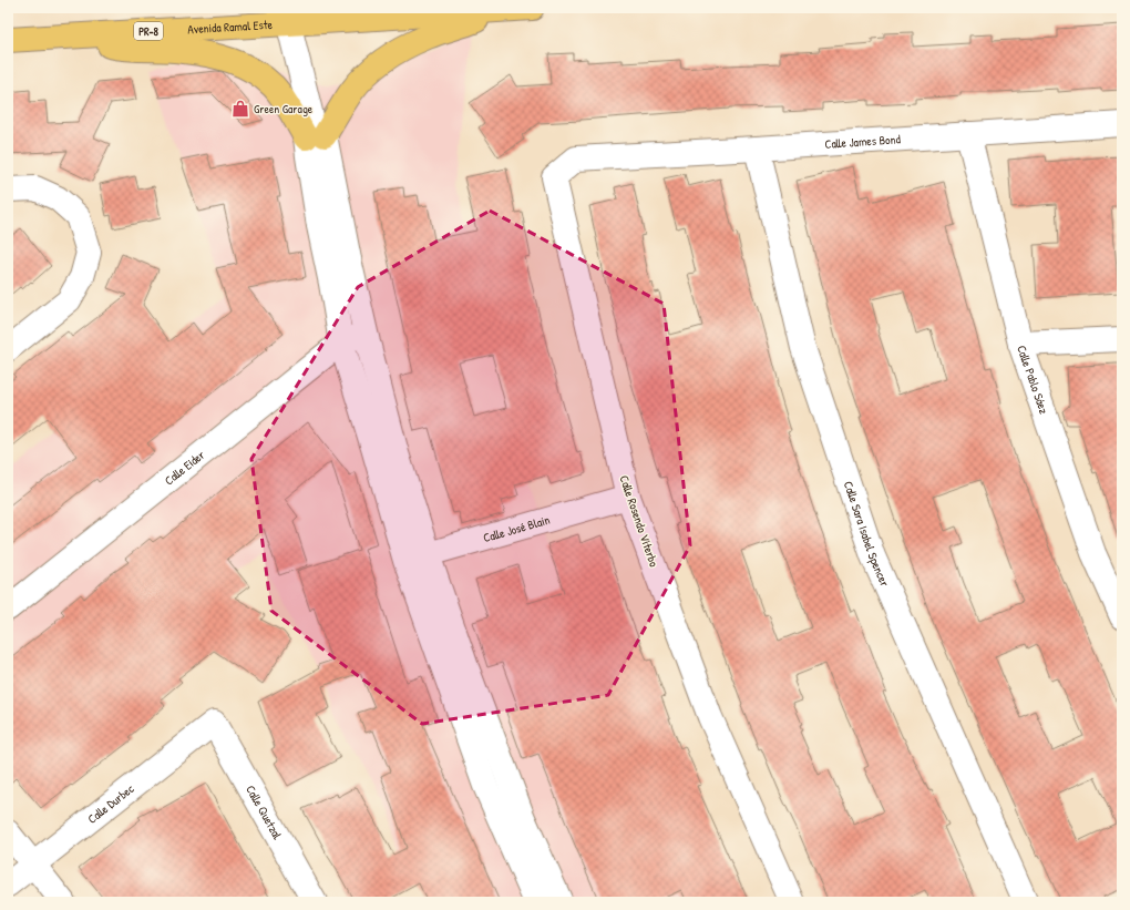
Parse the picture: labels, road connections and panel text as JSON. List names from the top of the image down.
{
  "streets": {
    "main road": ["Avenida Ramal Este", "PR-8"],
    "street": [
      "Calle James Bond",
      "Calle Pablo Sáez",
      "Calle Eider",
      "Calle Rosendo Viterbo",
      "Calle José Blain",
      "Calle Sara Isabel Spencer",
      "Calle Durbec",
      "Calle Quetzal"
    ]
  },
  "crossings": [
    ["Calle James Bond", "Calle Pablo Sáez"],
    ["Calle James Bond", "Calle Rosendo Viterbo"],
    ["Calle James Bond", "Calle Sara Isabel Spencer"],
    ["Calle Rosendo Viterbo", "Calle José Blain"],
    ["Calle Durbec", "Calle Quetzal"]
  ],
  "places": {
    "shop": ["Green Garage"]
  }
}
